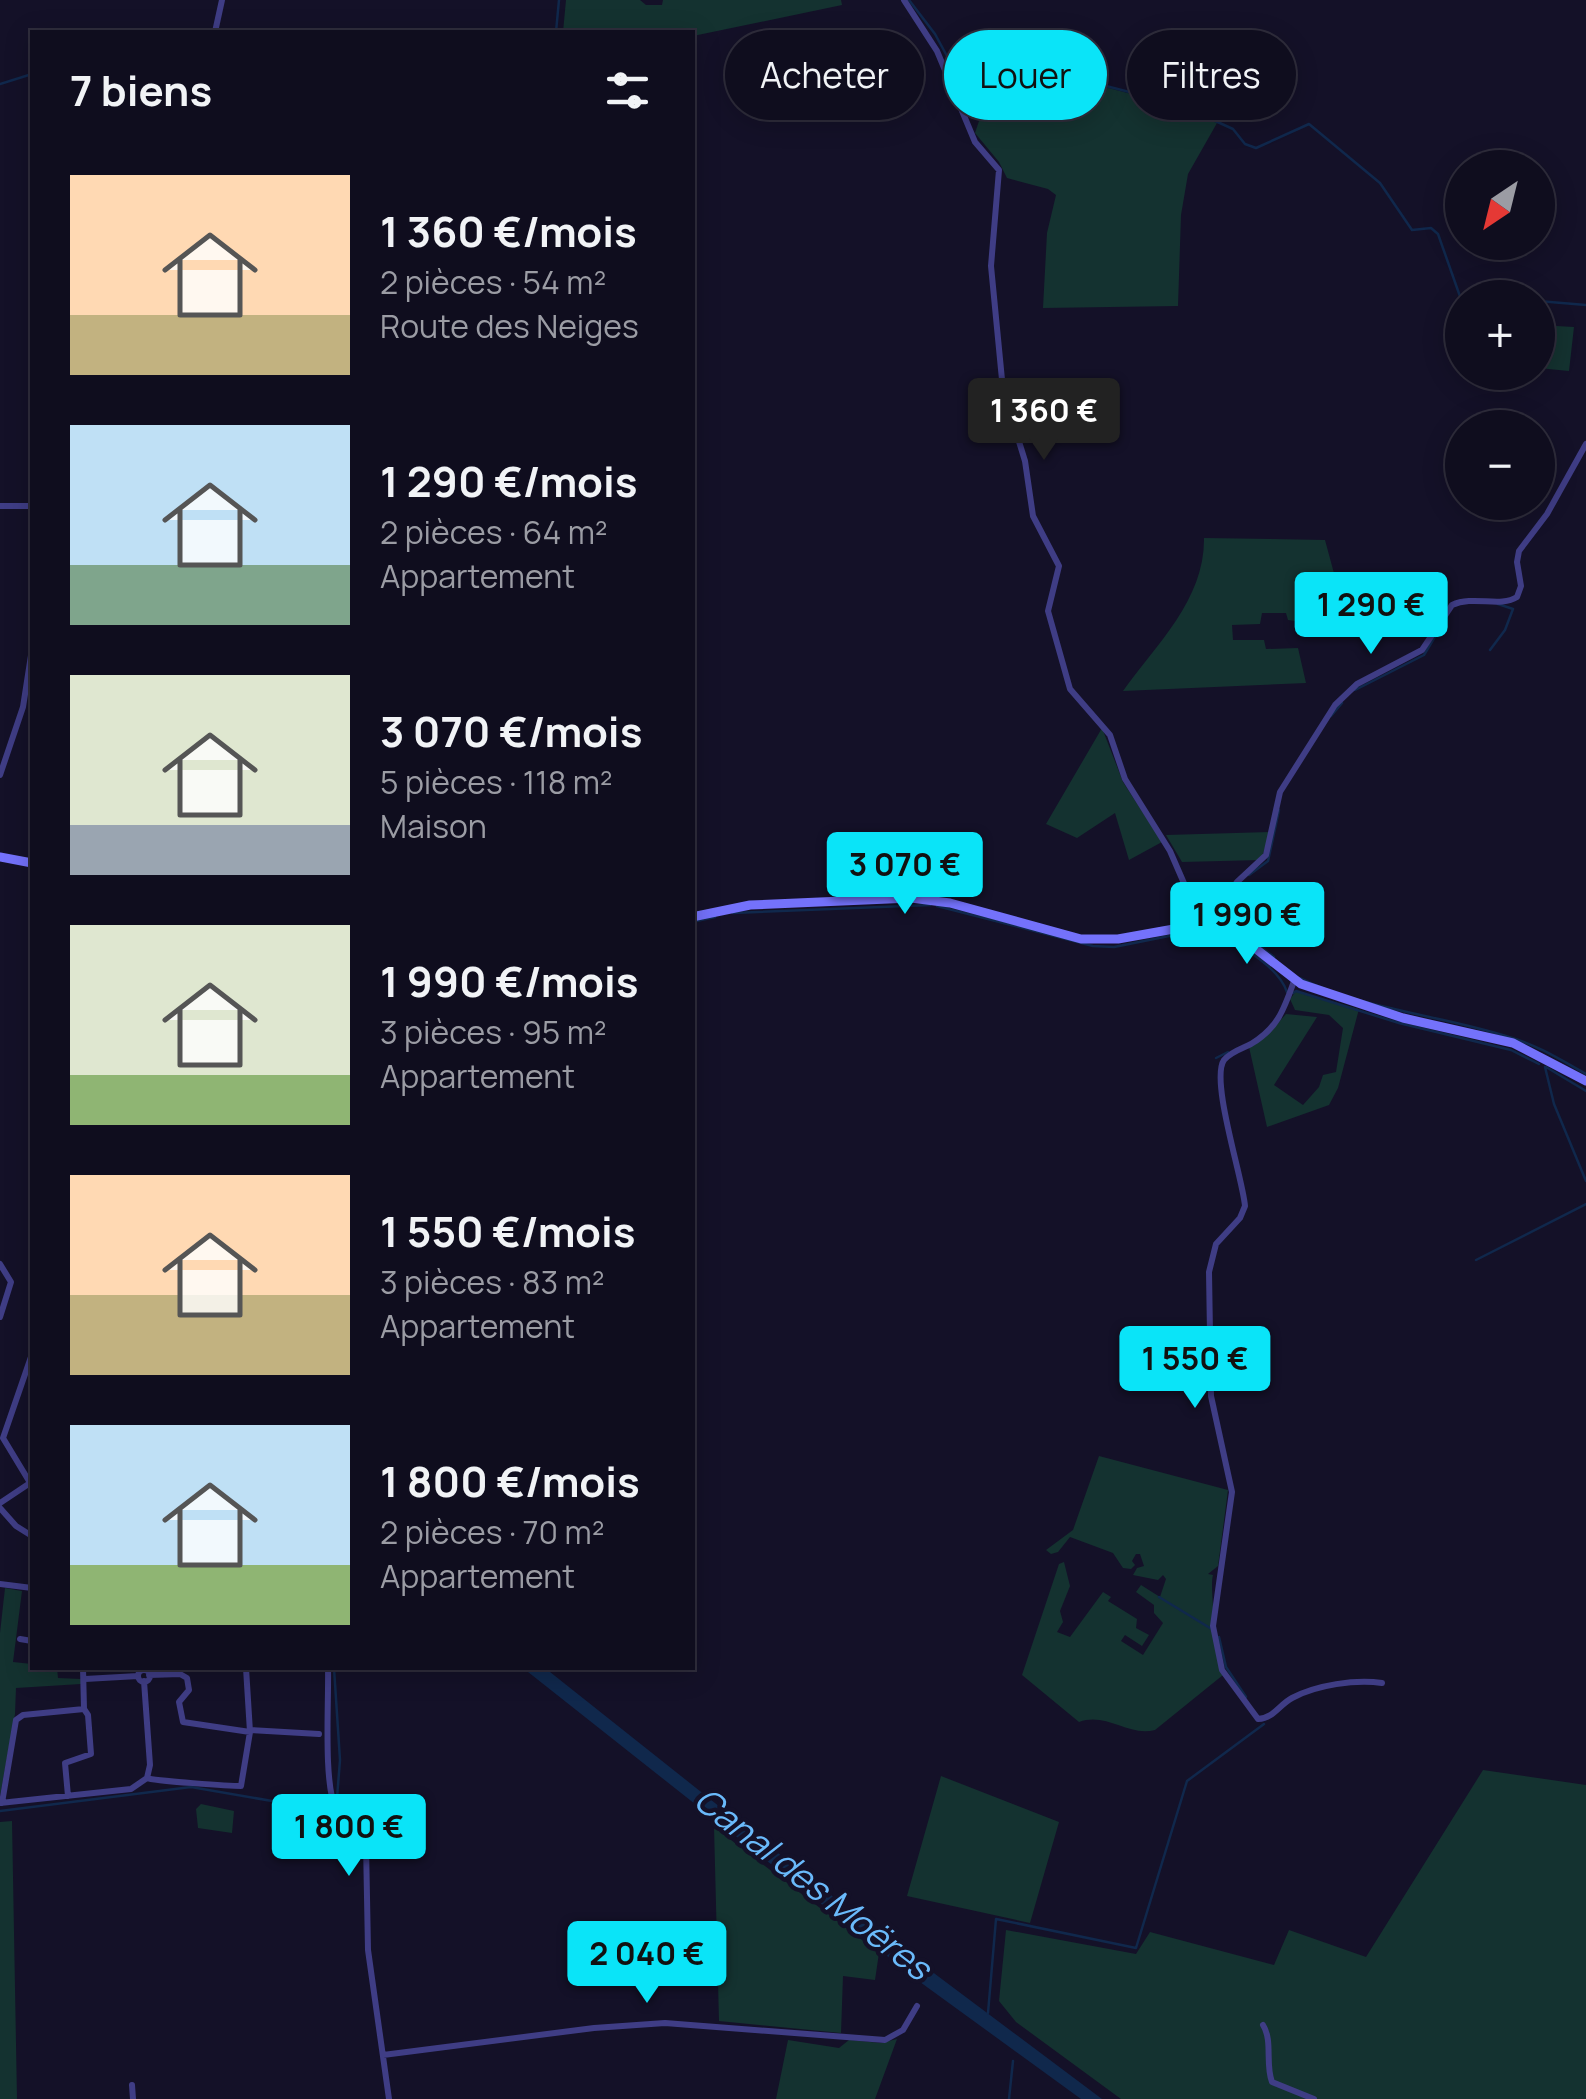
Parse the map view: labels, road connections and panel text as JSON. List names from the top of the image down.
{
  "water": ["Canal des Moëres"],
  "north": "bottom left",
  "page": {
    "chip": ["Acheter", "Louer", "Filtres"],
    "heading": "7 biens",
    "map_buttons": ["+", "−"],
    "list": [
      {
        "name": "1 360 €/mois",
        "note": "2 pièces · 54 m² · Route des Neiges"
      },
      {
        "name": "1 290 €/mois",
        "note": "2 pièces · 64 m² · Appartement"
      },
      {
        "name": "3 070 €/mois",
        "note": "5 pièces · 118 m² · Maison"
      },
      {
        "name": "1 990 €/mois",
        "note": "3 pièces · 95 m² · Appartement"
      },
      {
        "name": "1 550 €/mois",
        "note": "3 pièces · 83 m² · Appartement"
      },
      {
        "name": "1 800 €/mois",
        "note": "2 pièces · 70 m² · Appartement"
      }
    ],
    "price": [
      "1 360 €",
      "1 290 €",
      "3 070 €",
      "1 990 €",
      "1 550 €",
      "1 800 €",
      "2 040 €"
    ]
  }
}
